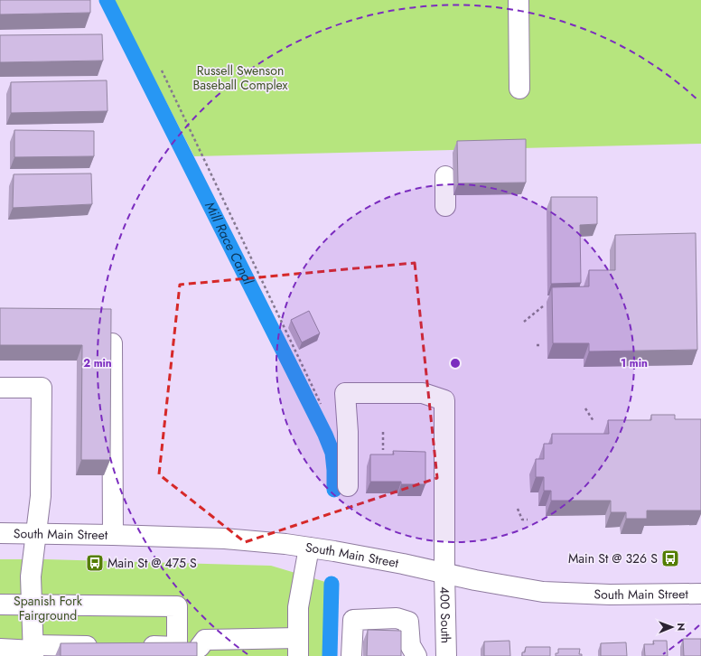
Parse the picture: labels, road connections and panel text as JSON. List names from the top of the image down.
{
  "streets": {
    "main road": ["South Main Street", "400 South"]
  },
  "crossings": [
    ["South Main Street", "400 South"]
  ],
  "water": ["Mill Race Canal"],
  "parks": ["Russell Swenson Baseball Complex", "Spanish Fork Fairground"],
  "places": {
    "bus stop": ["Main St @ 326 S", "Main St @ 475 S"]
  },
  "north": "right",
  "rings": ["1 min", "2 min"]
}
